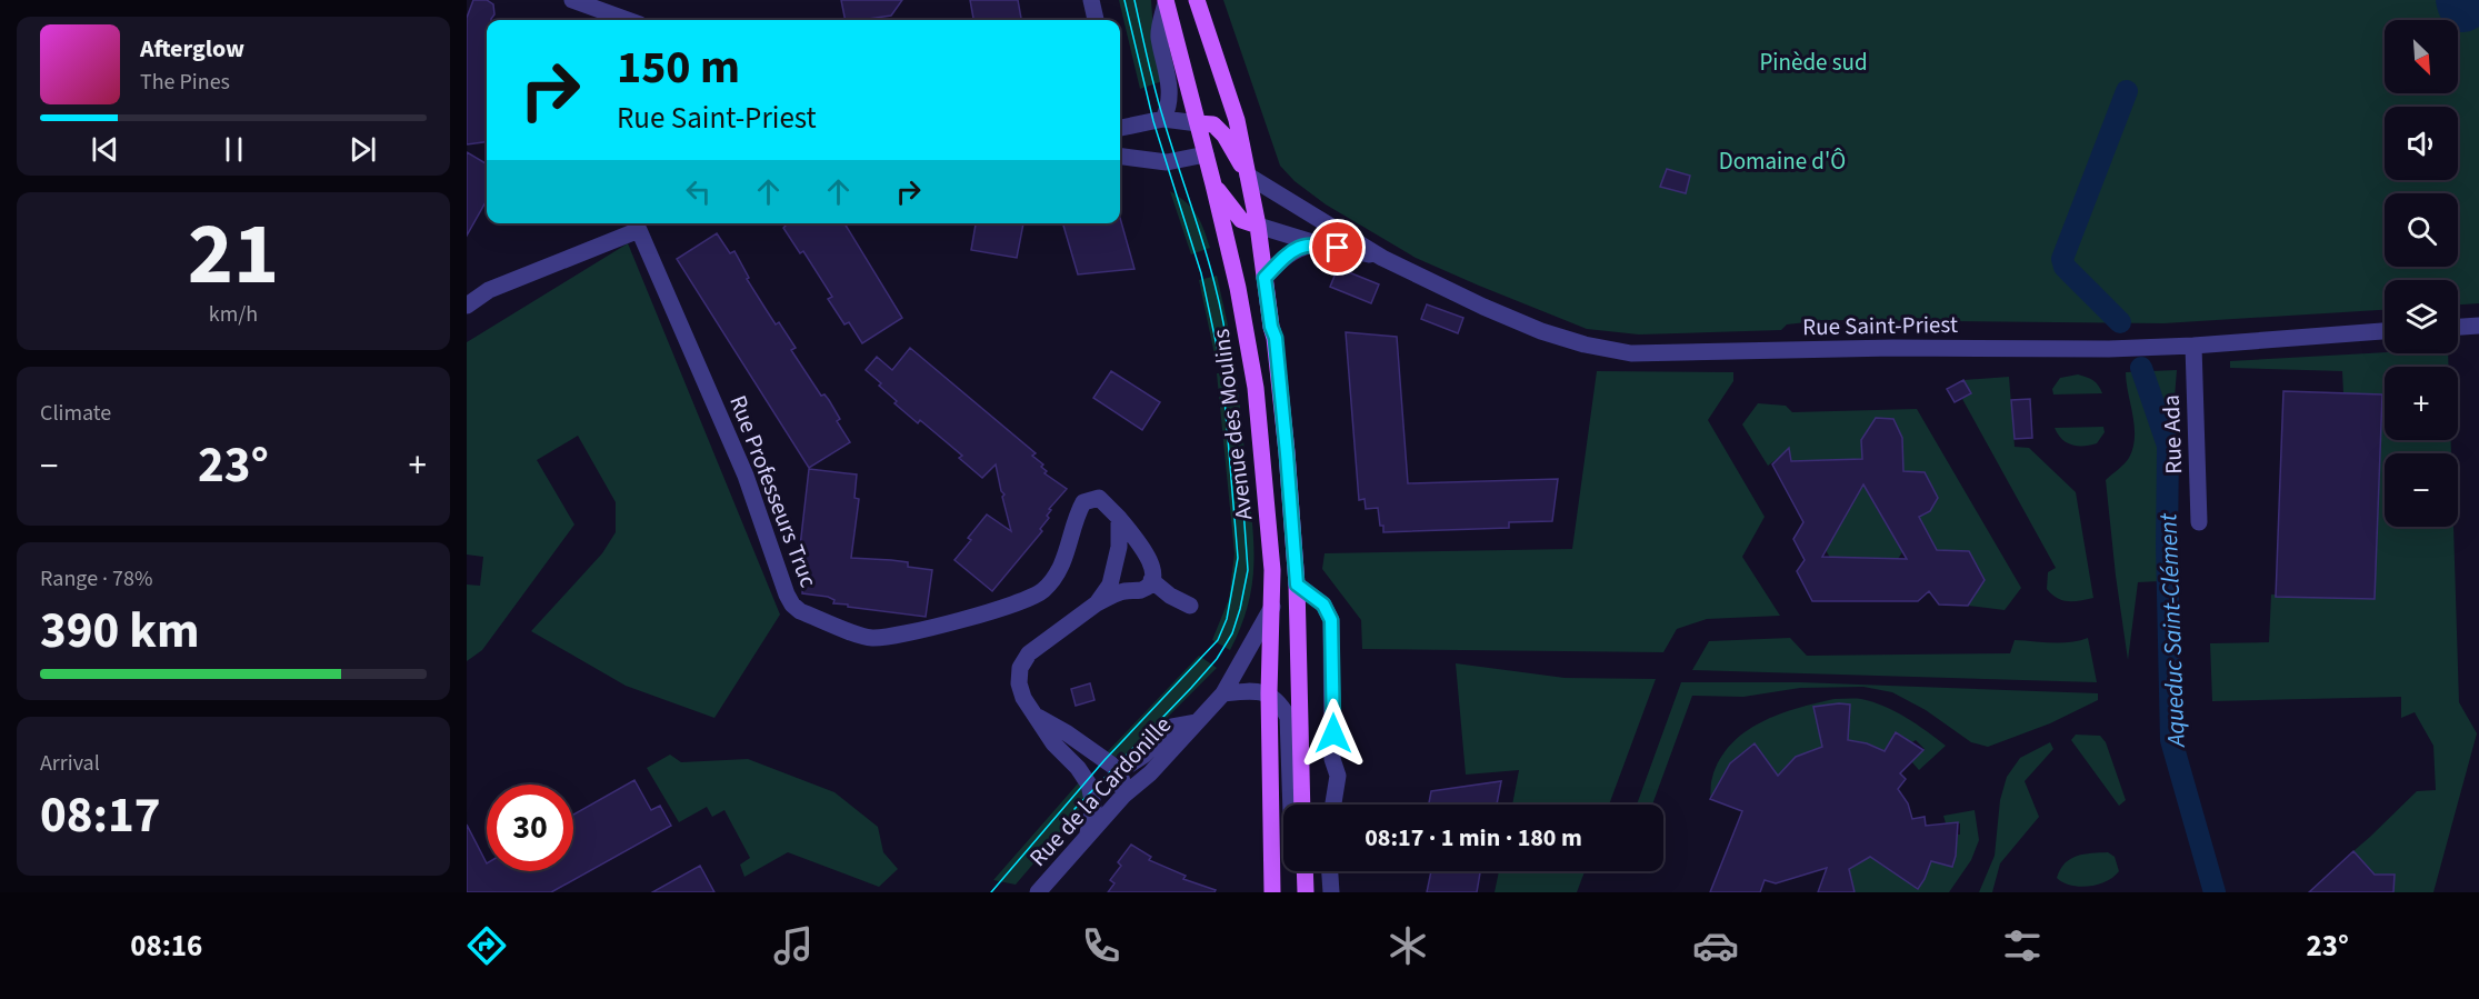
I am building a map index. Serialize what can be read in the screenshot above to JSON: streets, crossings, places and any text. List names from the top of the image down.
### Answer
{
  "streets": {
    "main road": ["Avenue des Moulins"],
    "street": [
      "Rue Saint-Priest",
      "Rue Ada",
      "Rue Professeurs Truc",
      "Rue de la Cardonille"
    ]
  },
  "crossings": [
    ["Rue Saint-Priest", "Avenue des Moulins"],
    ["Rue Saint-Priest", "Rue Ada"],
    ["Avenue des Moulins", "Rue de la Cardonille"]
  ],
  "water": ["Aqueduc Saint-Clément"],
  "parks": ["Pinède sud", "Domaine d'Ô"],
  "north": "bottom right",
  "page": {
    "map_buttons": ["+", "−"],
    "turn": ["150 m", "Rue Saint-Priest"],
    "song": ["Afterglow", "The Pines"],
    "tile": [
      ["21", "km/h"],
      "Climate",
      ["Range · 78%", "390 km"],
      ["Arrival", "08:17"]
    ],
    "heat": ["−", "23°", "+"],
    "limit": "30",
    "trip": "08:17 · 1 min · 180 m",
    "tabs": ["08:16", "23°"]
  }
}
